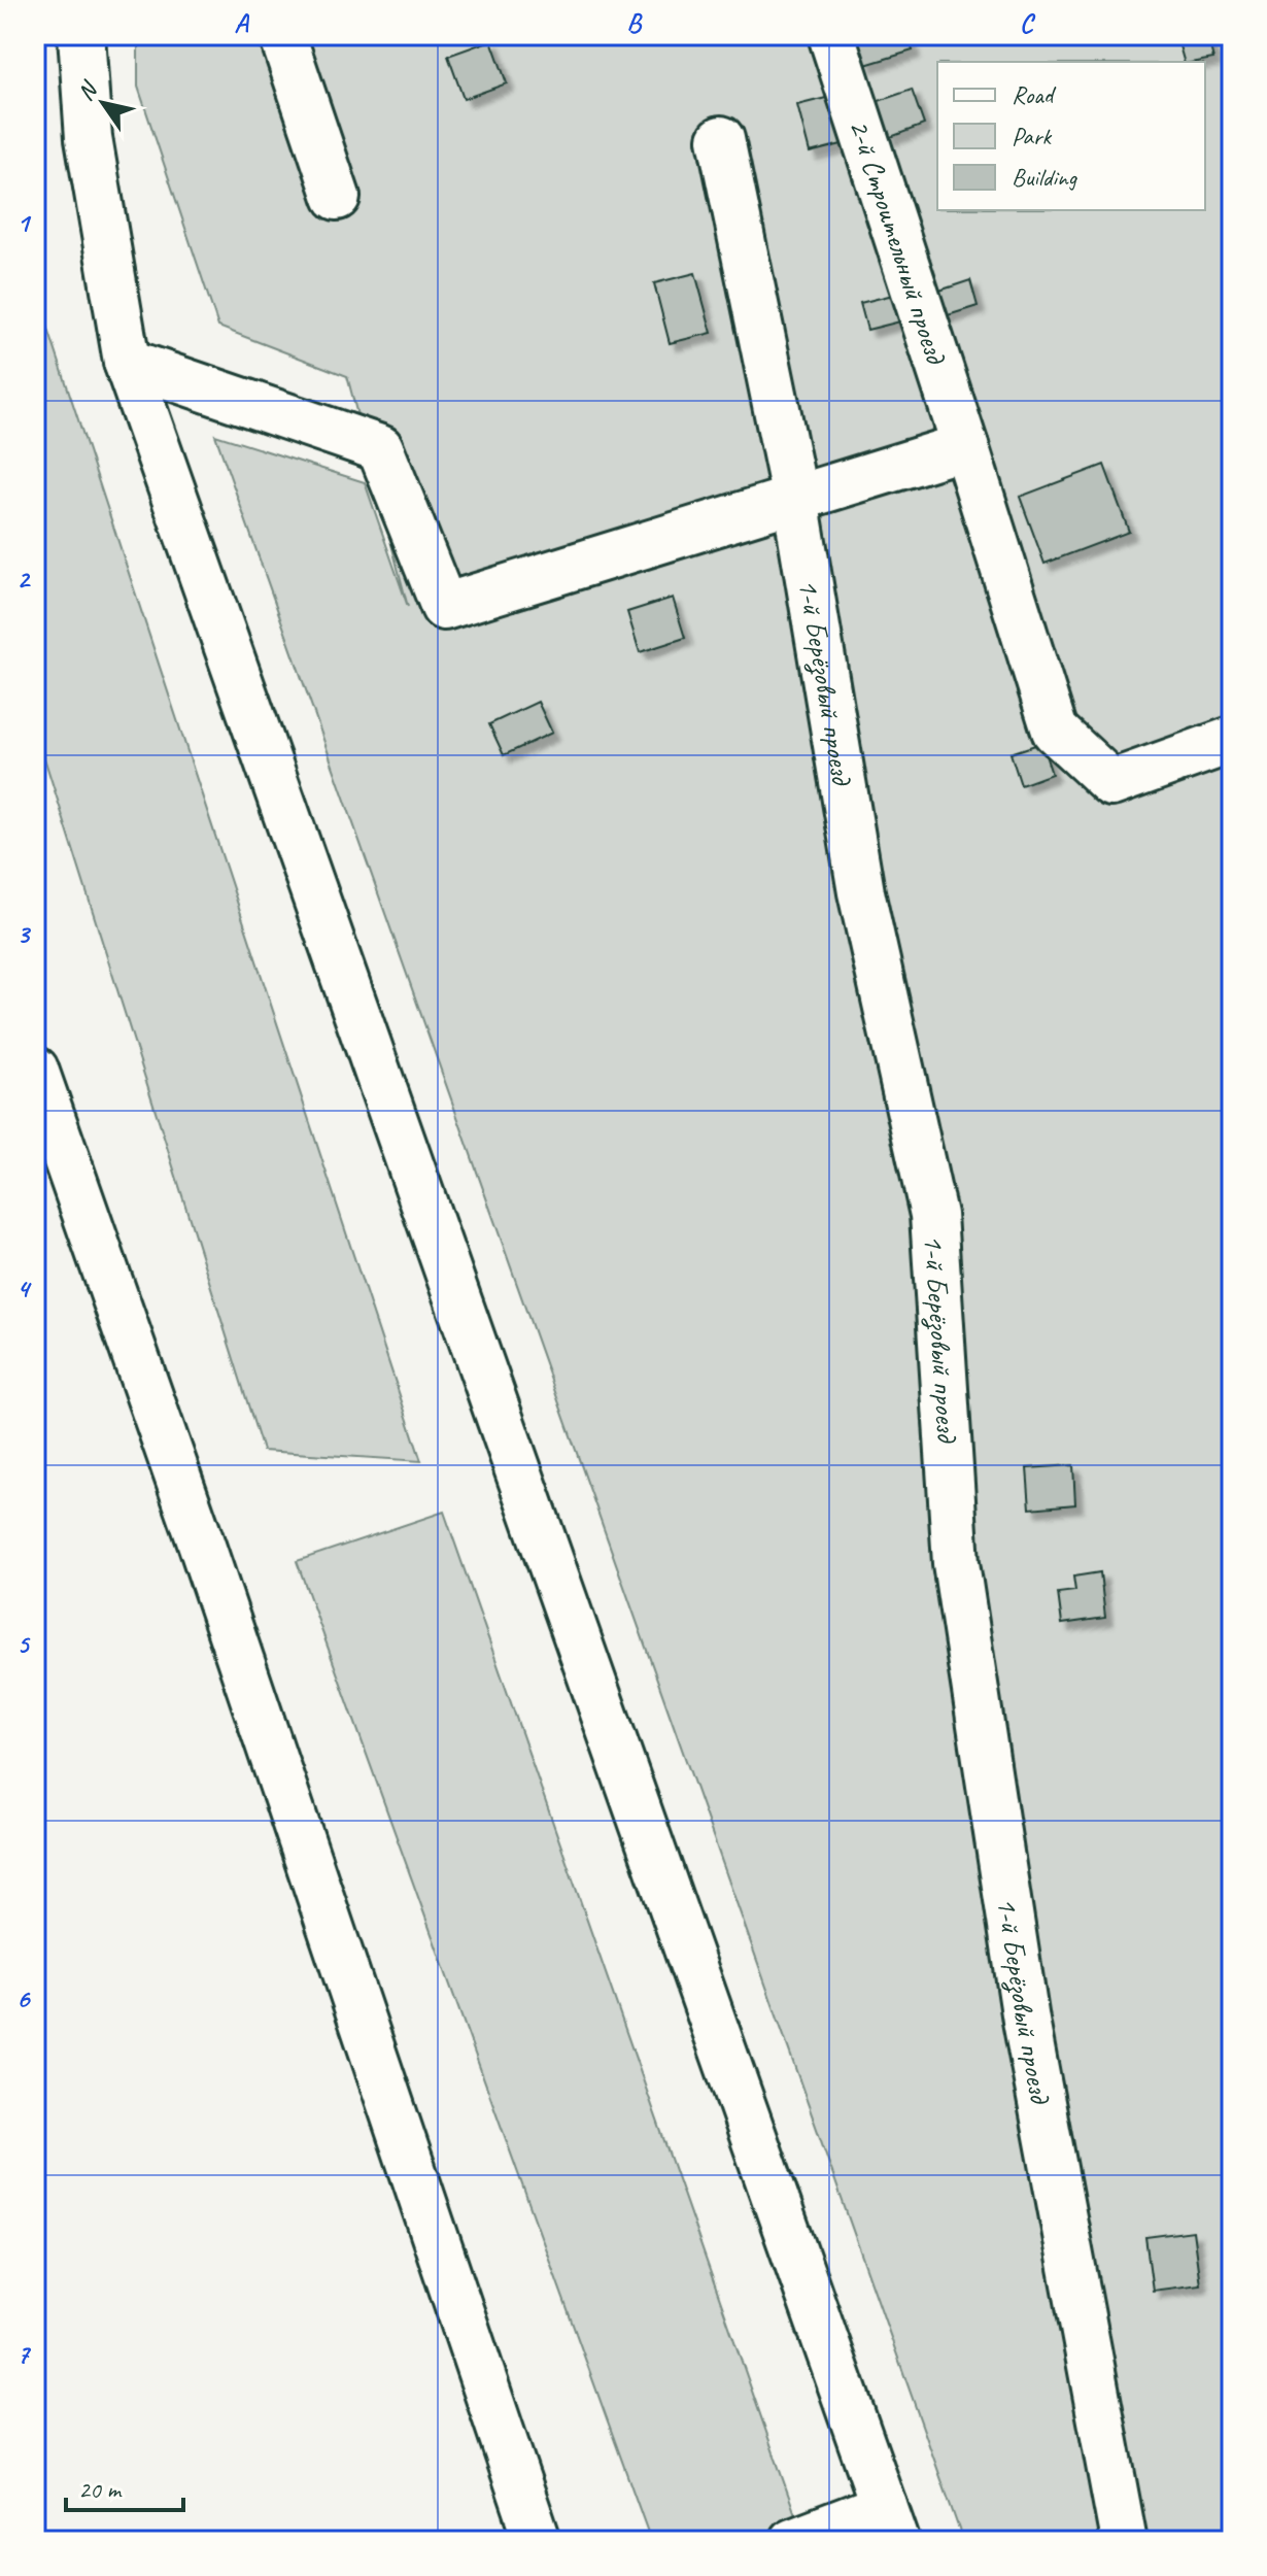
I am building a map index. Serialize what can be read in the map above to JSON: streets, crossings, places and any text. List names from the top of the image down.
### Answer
{
  "streets": {
    "street": ["2-й Строительный проезд", "1-й Берёзовый проезд"]
  },
  "legend": ["Road", "Park", "Building"],
  "scale_bar": "20 m",
  "north": "top left",
  "grid": {
    "columns": ["A", "B", "C"],
    "rows": [
      "1",
      "2",
      "3",
      "4",
      "5",
      "6",
      "7"
    ]
  }
}
